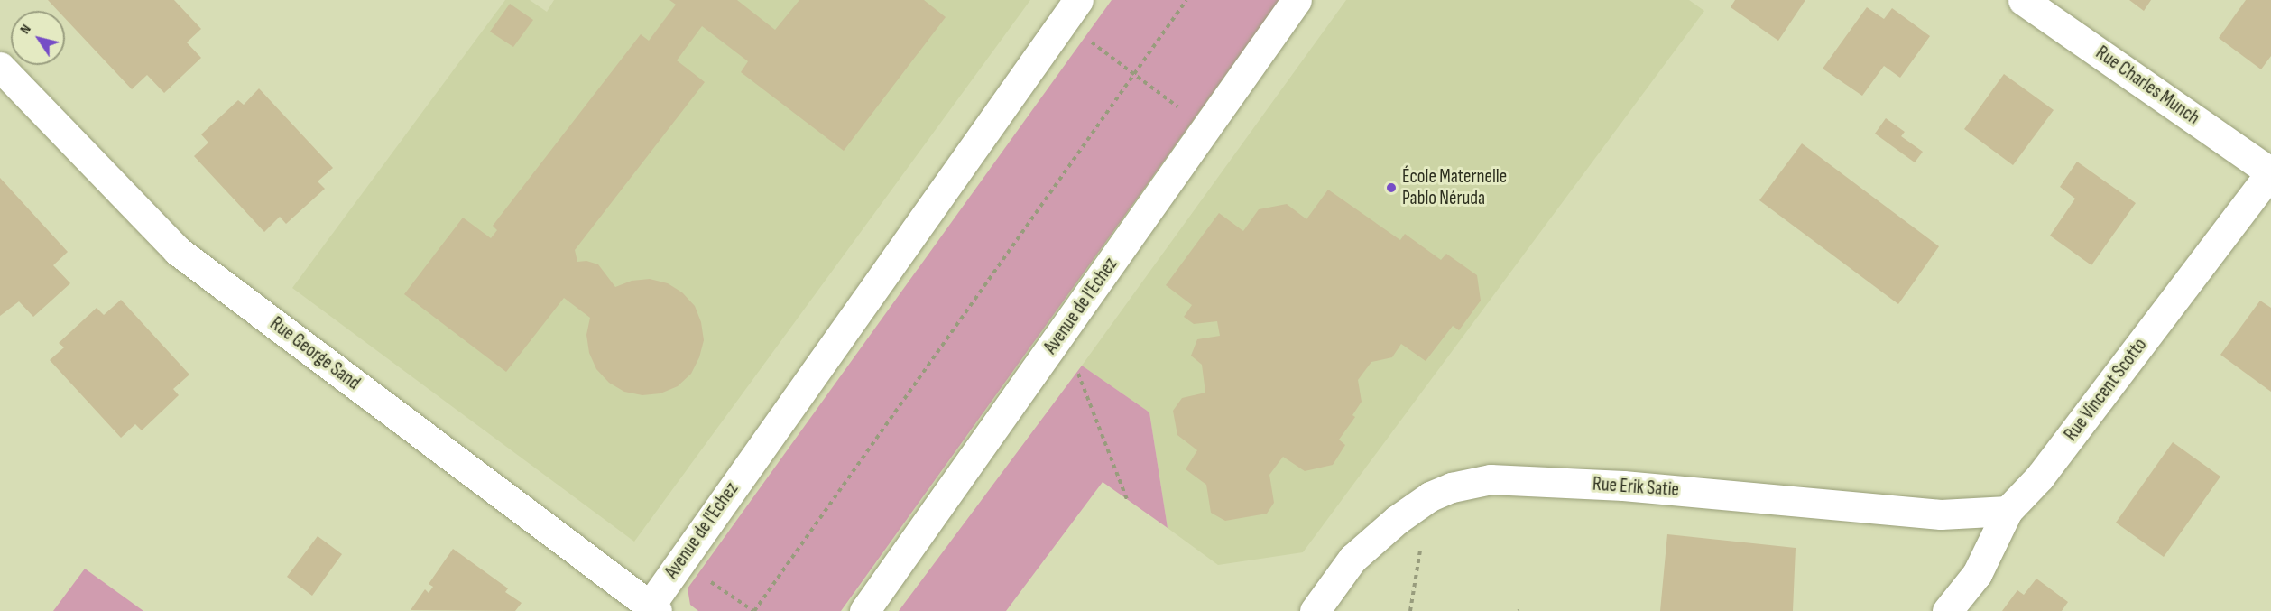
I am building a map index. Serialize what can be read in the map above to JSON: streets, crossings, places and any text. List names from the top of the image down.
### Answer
{
  "streets": {
    "street": [
      "Rue Charles Munch",
      "Avenue de l'Echez",
      "Rue George Sand",
      "Rue Vincent Scotto",
      "Rue Erik Satie"
    ]
  },
  "crossings": [
    ["Rue Charles Munch", "Rue Vincent Scotto"],
    ["Avenue de l'Echez", "Rue George Sand"],
    ["Rue Vincent Scotto", "Rue Erik Satie"]
  ],
  "places": ["École Maternelle Pablo Néruda"],
  "north": "top left"
}
